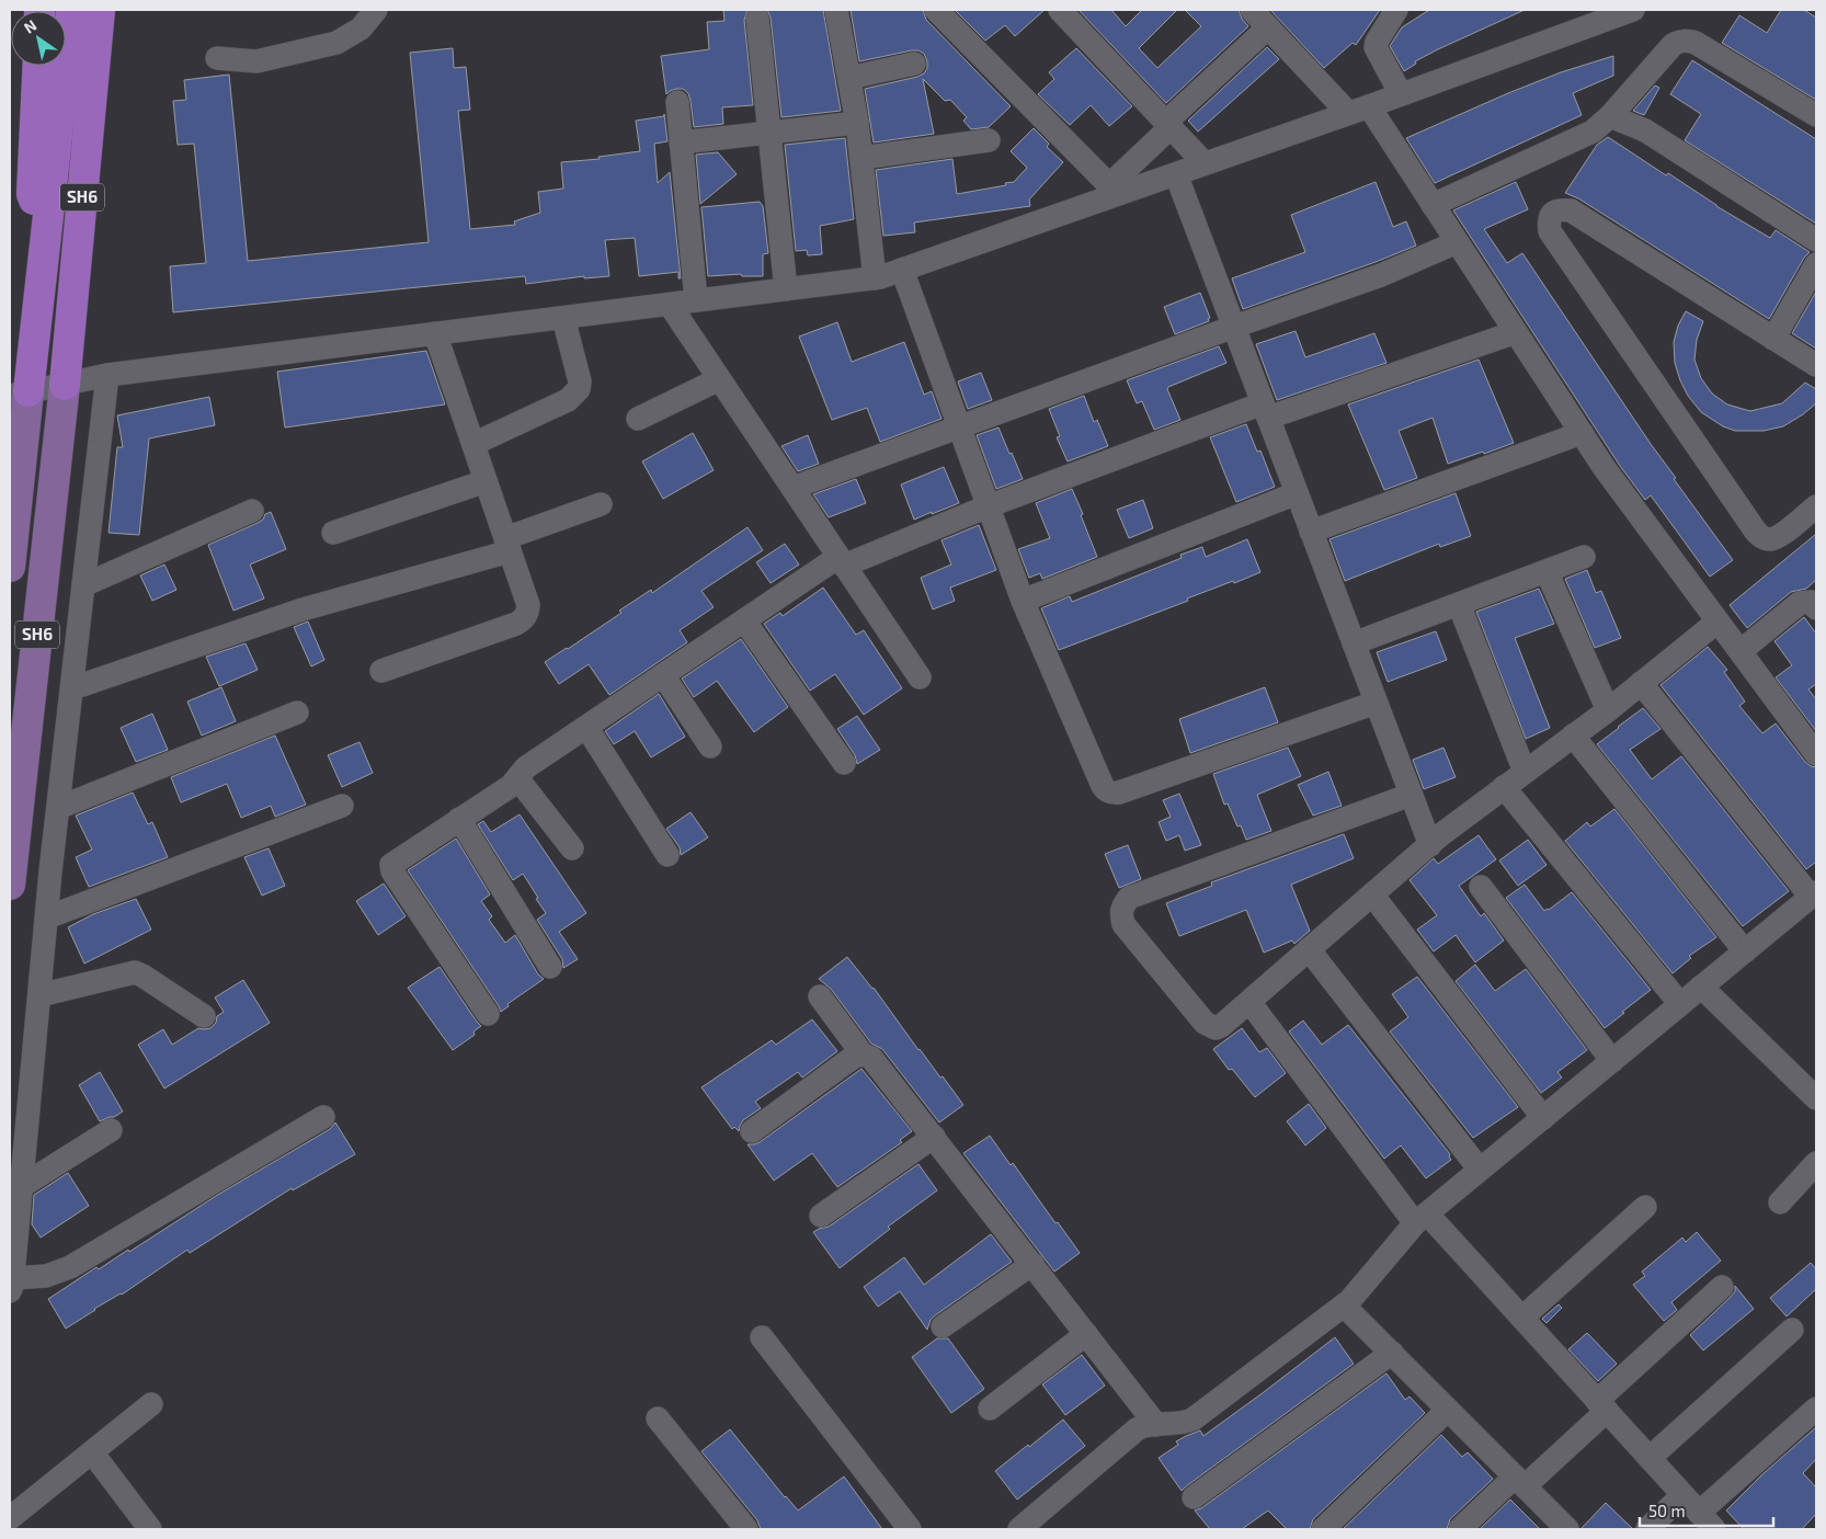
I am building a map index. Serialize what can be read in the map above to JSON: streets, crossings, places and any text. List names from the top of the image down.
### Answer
{
  "streets": {
    "highway": ["SH6"]
  },
  "scale_bar": "50 m",
  "north": "top left"
}
